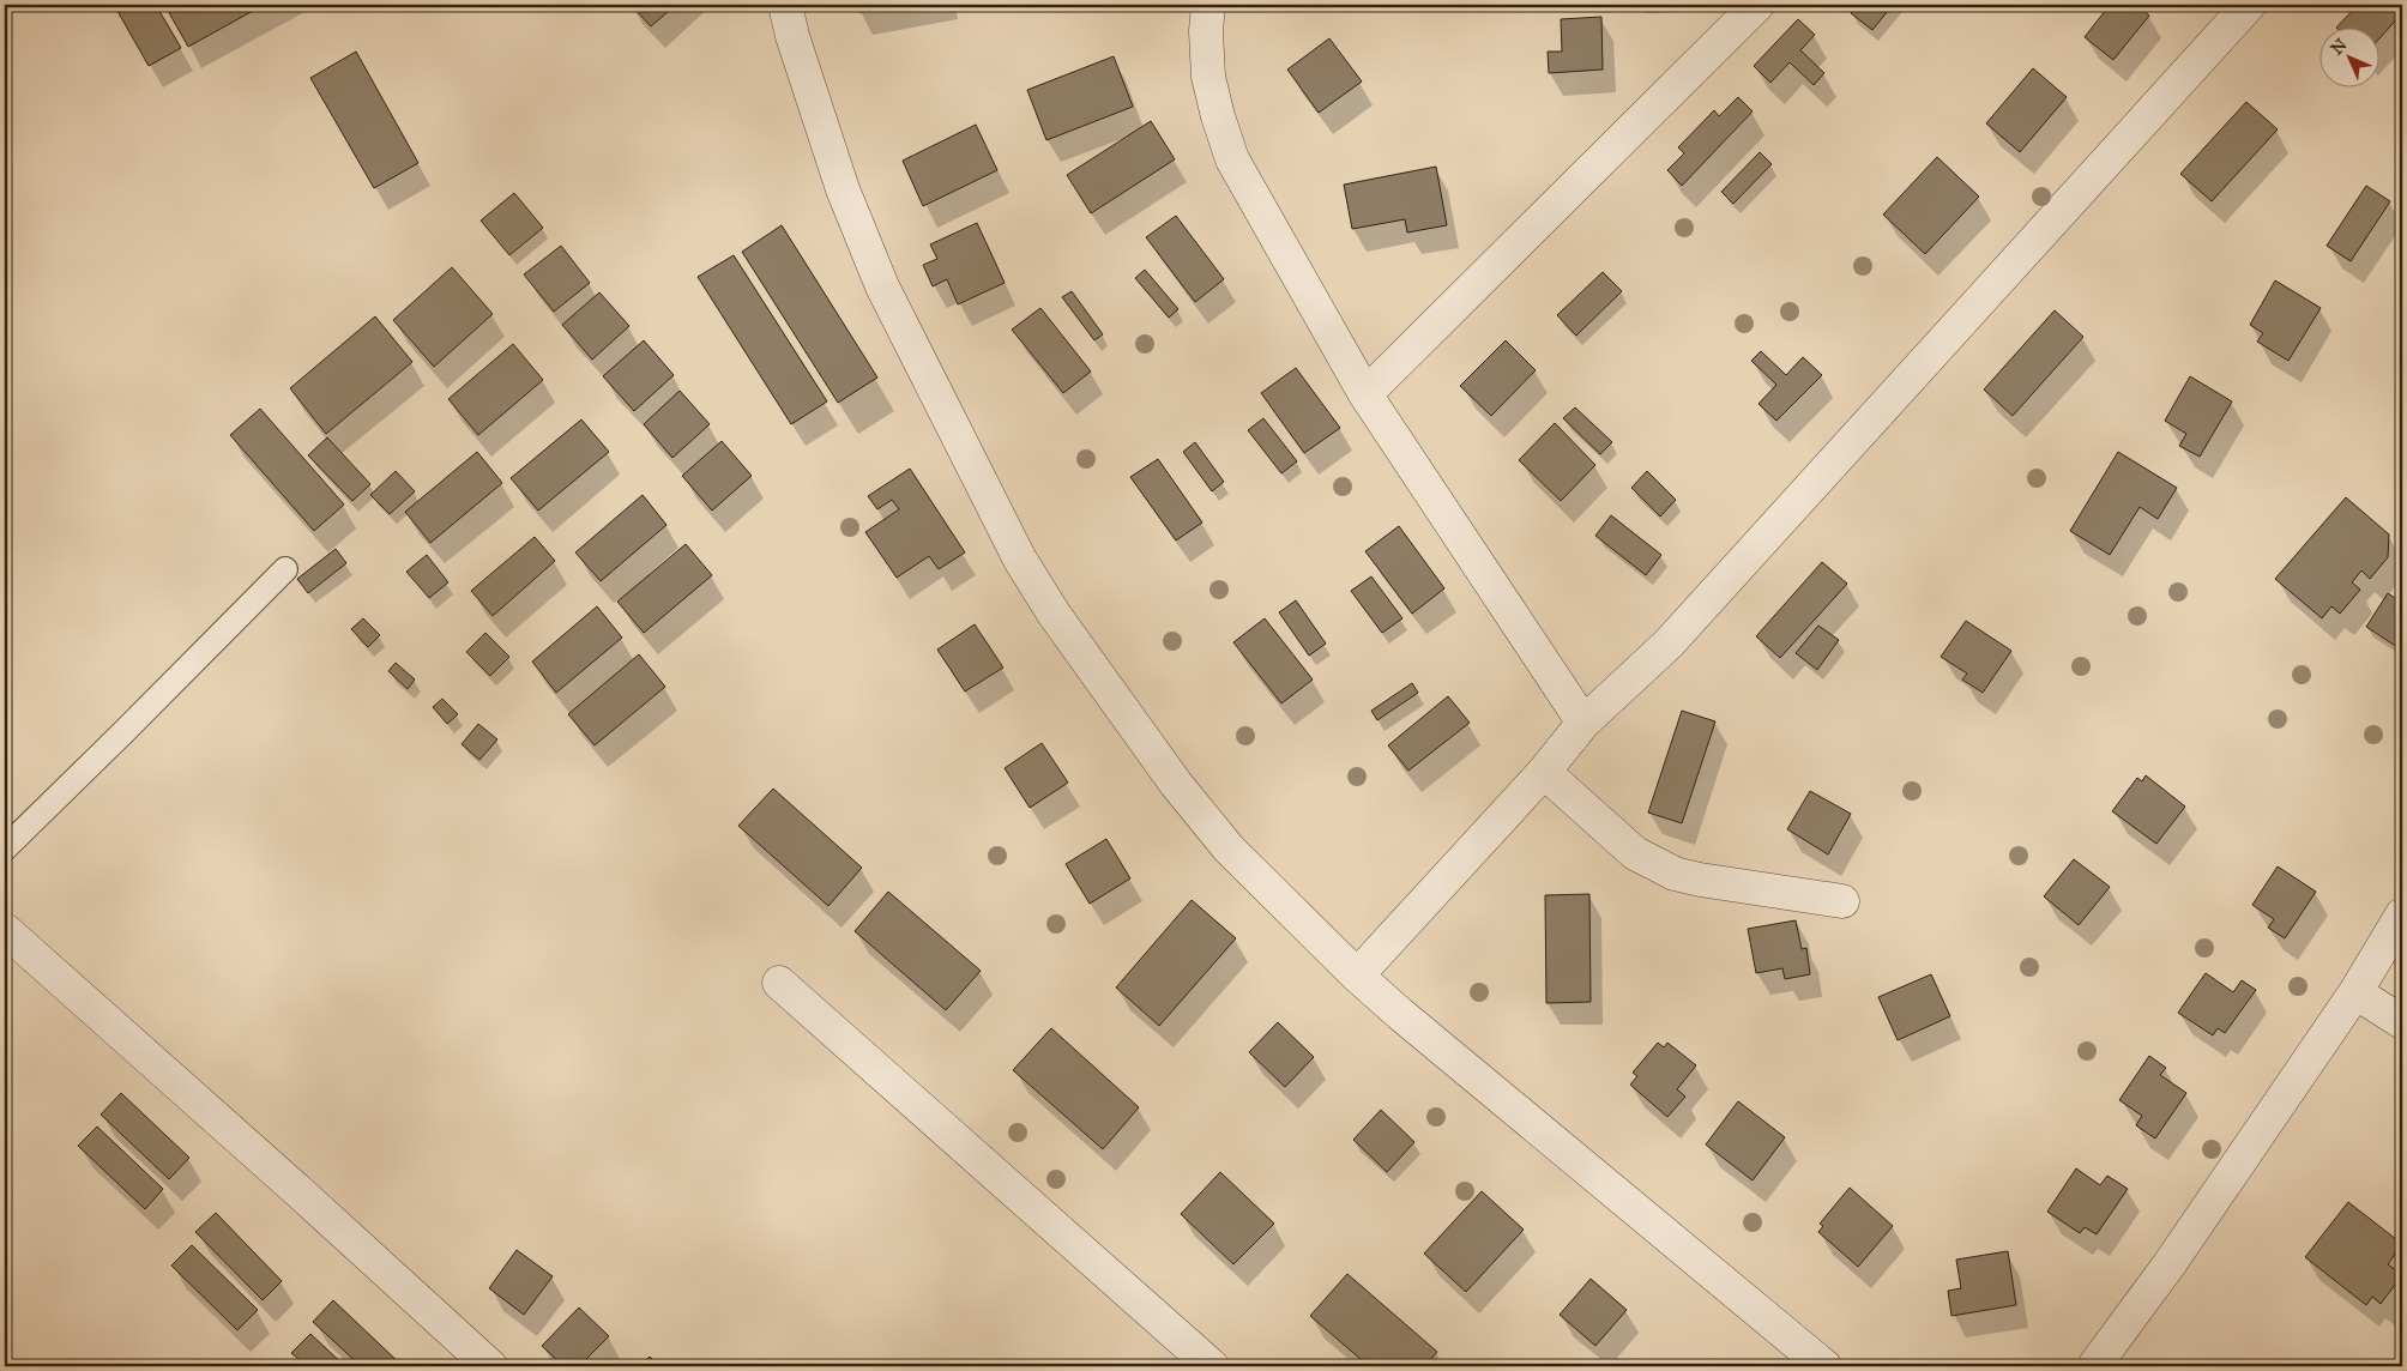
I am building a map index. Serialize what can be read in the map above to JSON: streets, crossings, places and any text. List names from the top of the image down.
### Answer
{
  "north": "top left"
}
